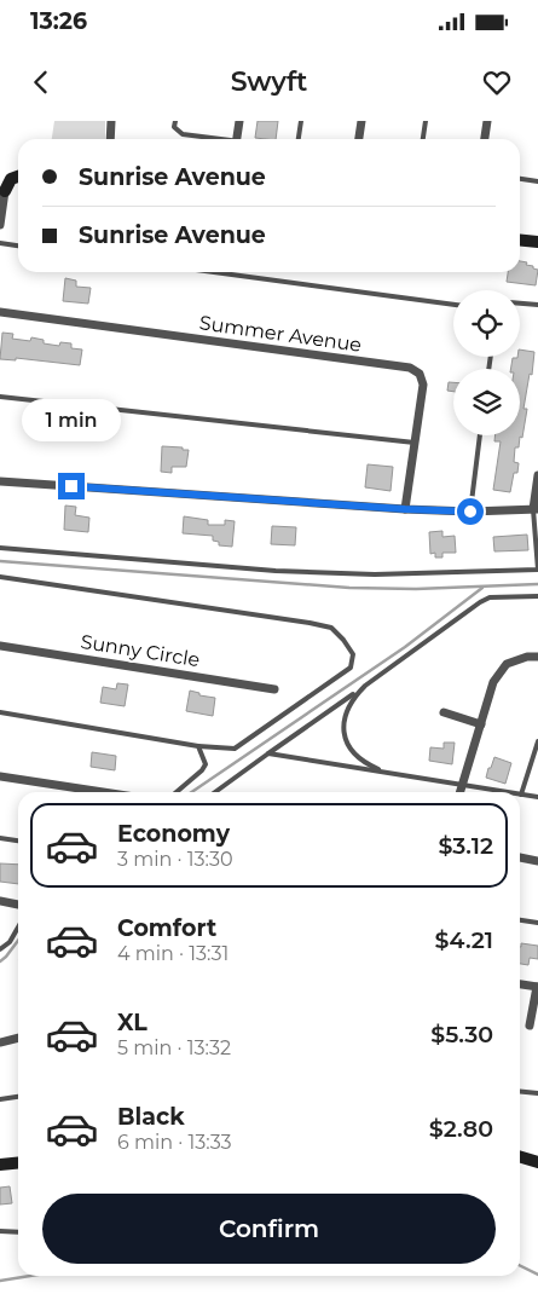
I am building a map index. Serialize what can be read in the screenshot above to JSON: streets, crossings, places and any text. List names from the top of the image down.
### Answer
{
  "streets": {
    "street": ["Summer Avenue", "Sunny Circle"]
  },
  "page": {
    "status": "13:26",
    "header": "Swyft",
    "banner": ["Sunrise Avenue", "Sunrise Avenue"],
    "bubble": "1 min",
    "list": [
      {
        "name": "Economy",
        "note": "3 min · 13:30",
        "value": "$3.12"
      },
      {
        "name": "Comfort",
        "note": "4 min · 13:31",
        "value": "$4.21"
      },
      {
        "name": "XL",
        "note": "5 min · 13:32",
        "value": "$5.30"
      },
      {
        "name": "Black",
        "note": "6 min · 13:33",
        "value": "$2.80"
      }
    ],
    "buttons": "Confirm"
  }
}
